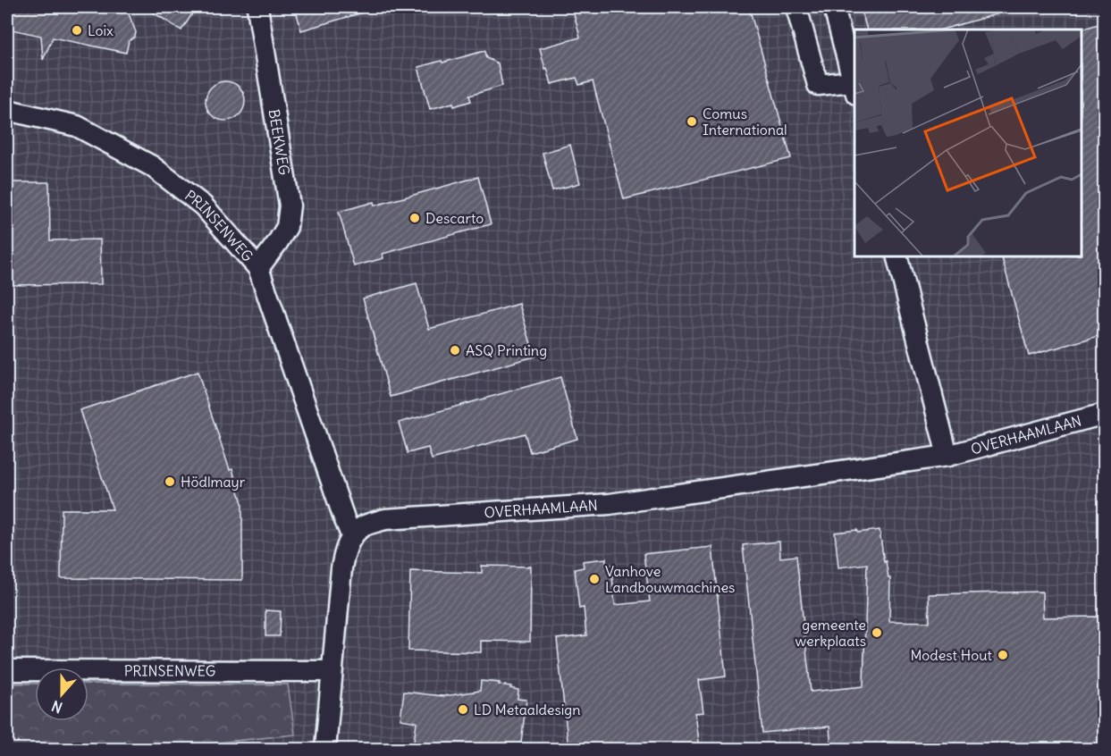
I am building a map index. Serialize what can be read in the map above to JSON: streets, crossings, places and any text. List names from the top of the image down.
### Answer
{
  "streets": {
    "street": ["BEEKWEG", "PRINSENWEG", "OVERHAAMLAAN"]
  },
  "crossings": [
    ["BEEKWEG", "PRINSENWEG"],
    ["PRINSENWEG", "OVERHAAMLAAN"]
  ],
  "places": [
    "Loix",
    "Comus International",
    "Descarto",
    "ASQ Printing",
    "Hödlmayr",
    "Vanhove Landbouwmachines",
    "gemeente werkplaats",
    "Modest Hout",
    "LD Metaaldesign"
  ],
  "north": "bottom"
}
